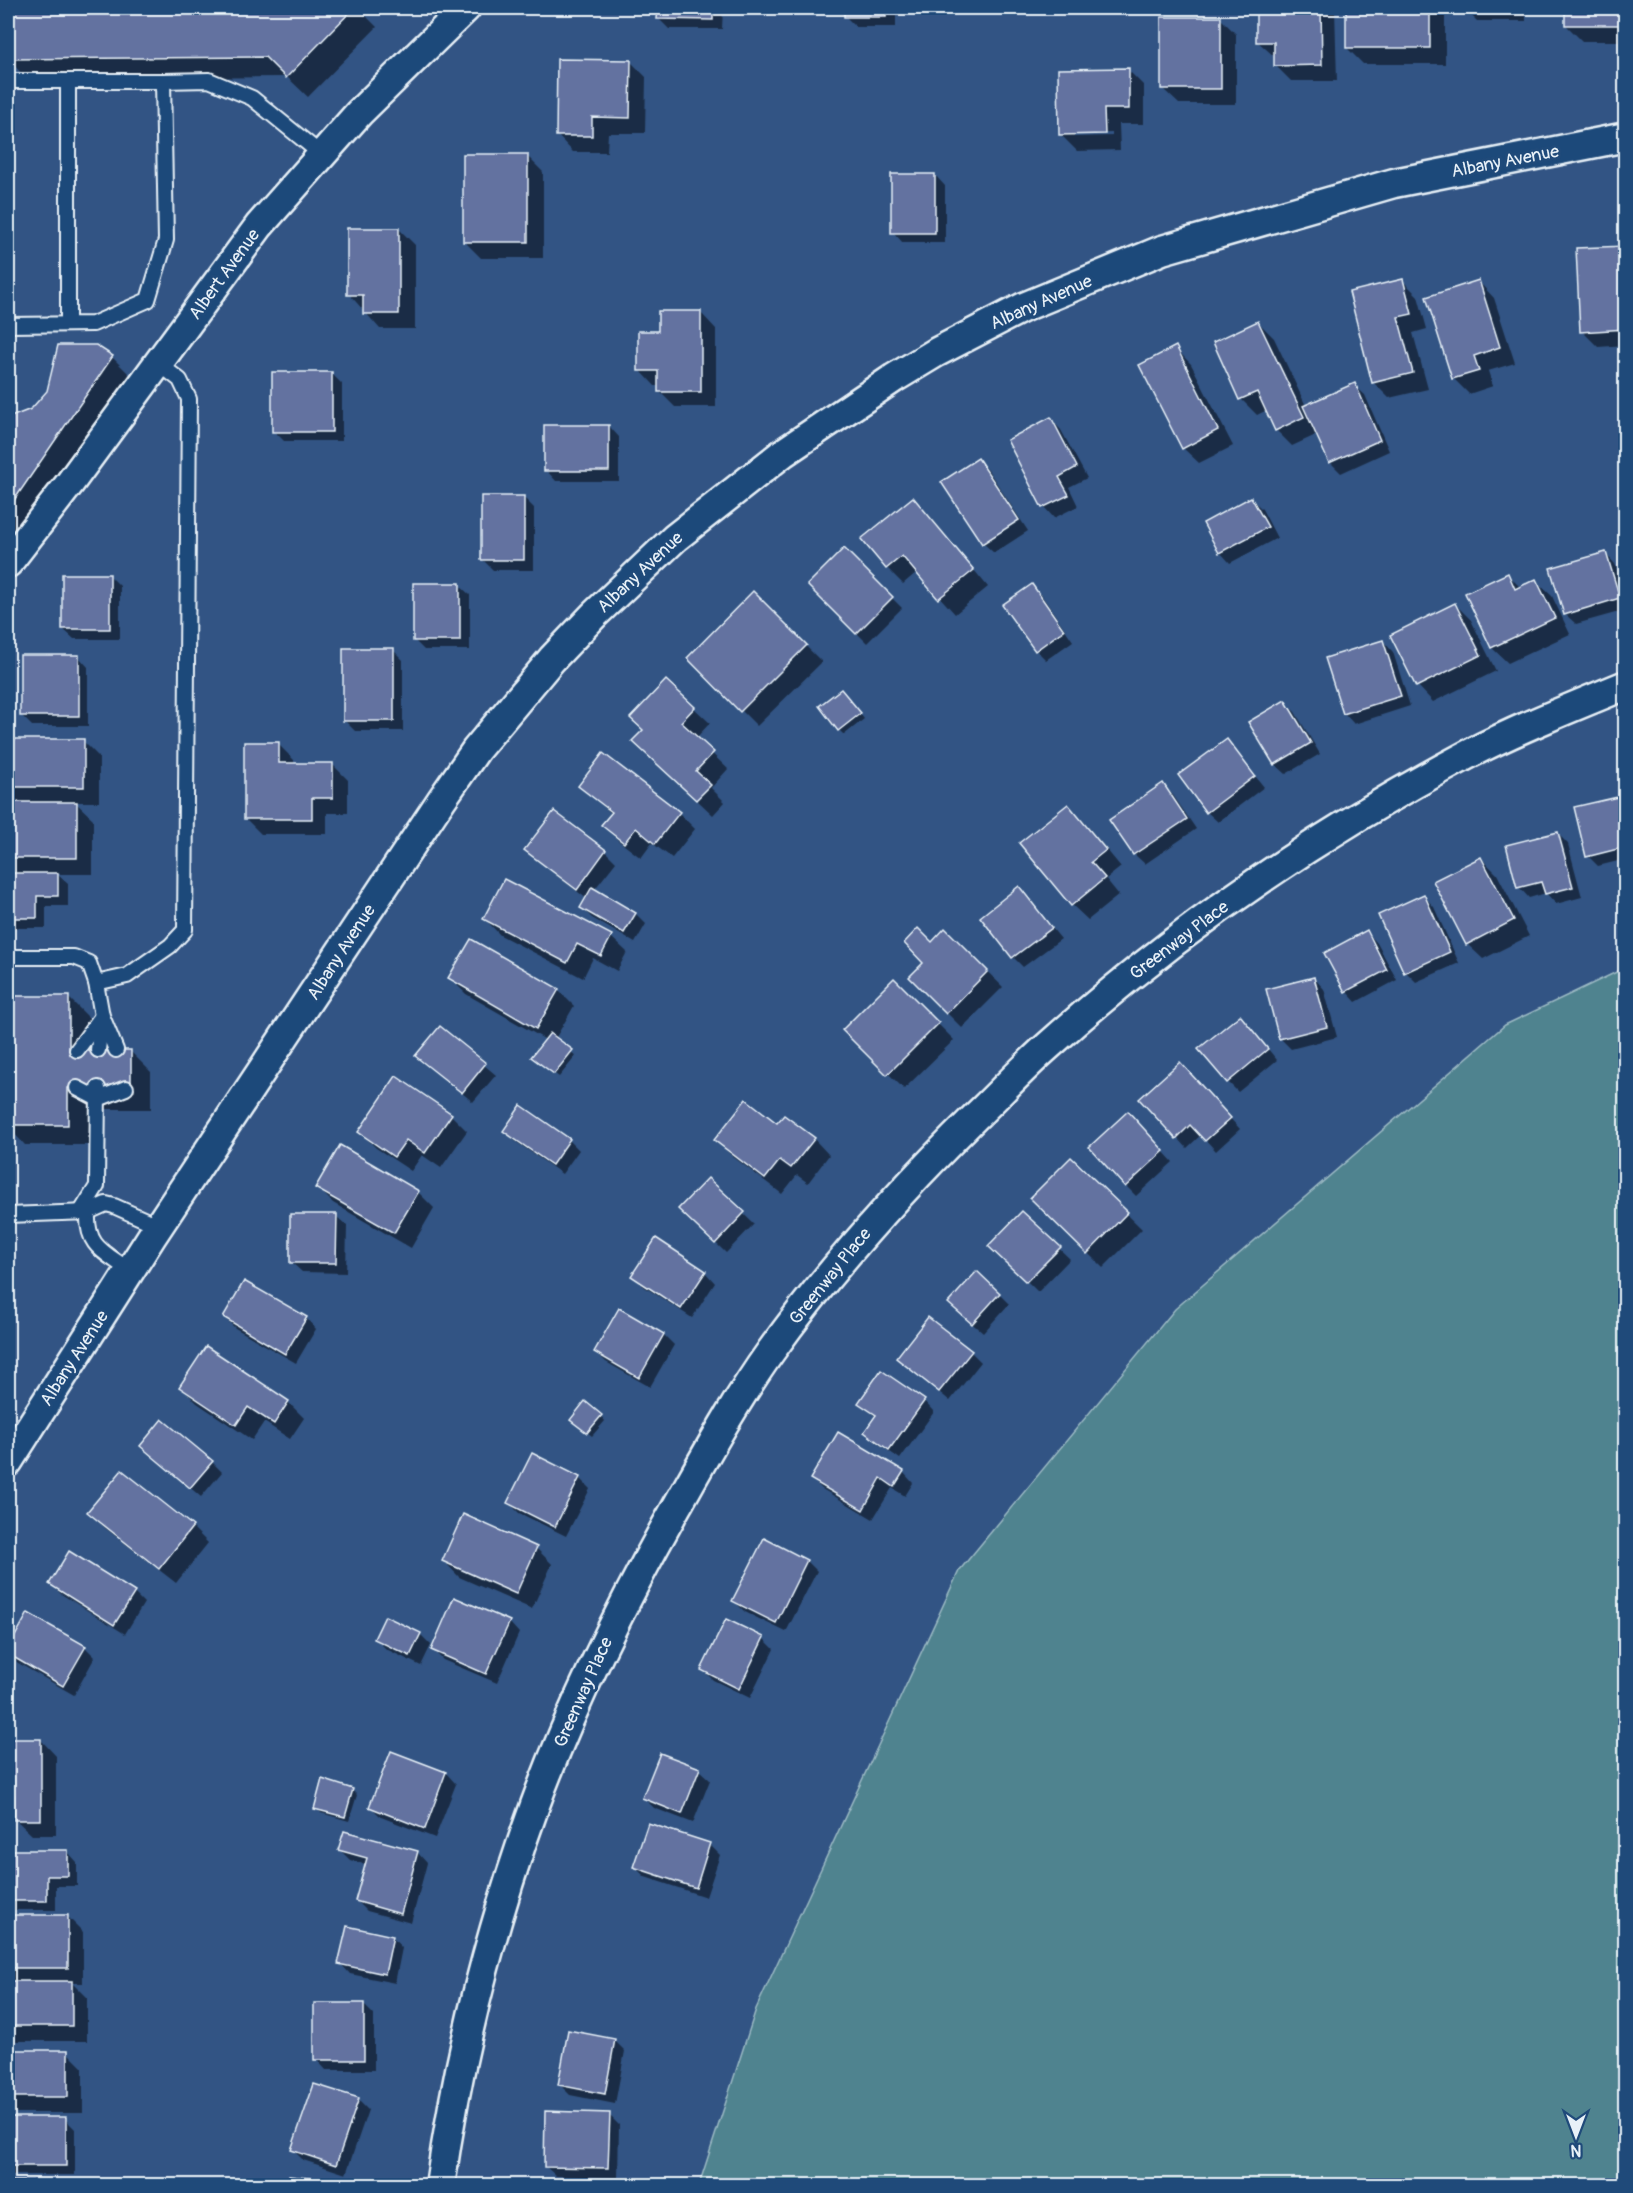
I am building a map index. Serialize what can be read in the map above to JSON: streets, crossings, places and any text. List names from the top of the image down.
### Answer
{
  "streets": {
    "street": ["Albany Avenue", "Albert Avenue", "Greenway Place"]
  },
  "north": "bottom"
}
